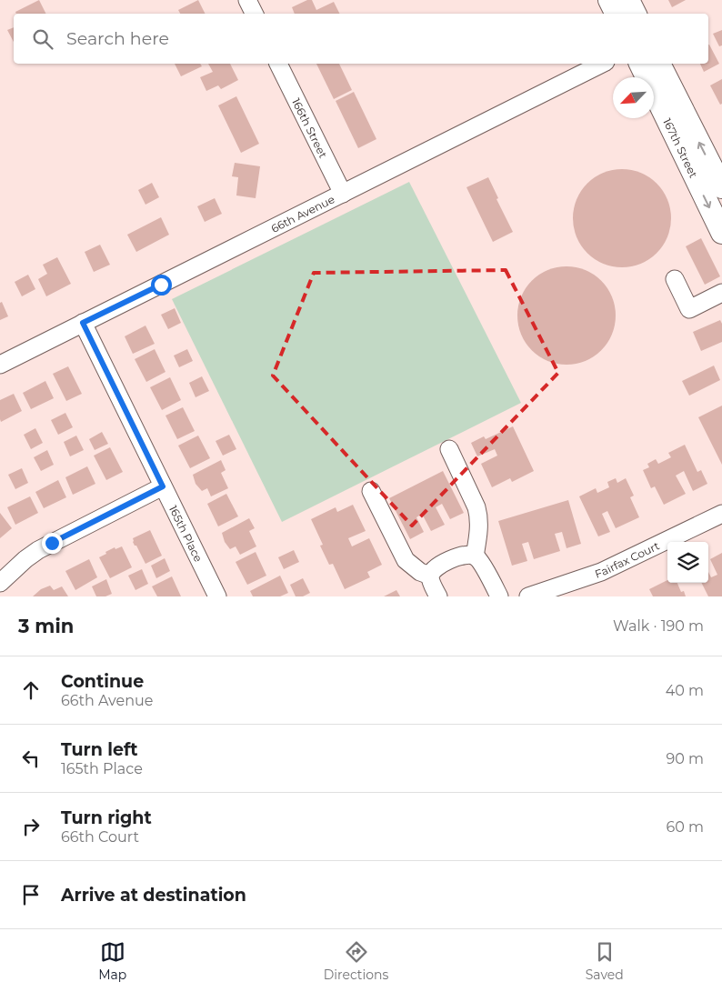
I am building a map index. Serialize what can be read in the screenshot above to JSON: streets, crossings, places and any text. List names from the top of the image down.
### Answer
{
  "streets": {
    "main road": ["167th Street"],
    "street": [
      "166th Street",
      "66th Avenue",
      "165th Place",
      "Fairfax Court"
    ]
  },
  "crossings": [
    ["166th Street", "66th Avenue"],
    ["66th Avenue", "165th Place"]
  ],
  "north": "bottom left",
  "page": {
    "search": "Search here",
    "heading": ["3 min", "Walk · 190 m"],
    "list": [
      ["Continue", "66th Avenue", "40 m"],
      ["Turn left", "165th Place", "90 m"],
      ["Turn right", "66th Court", "60 m"],
      "Arrive at destination"
    ],
    "nav": ["Map", "Directions", "Saved"]
  }
}
